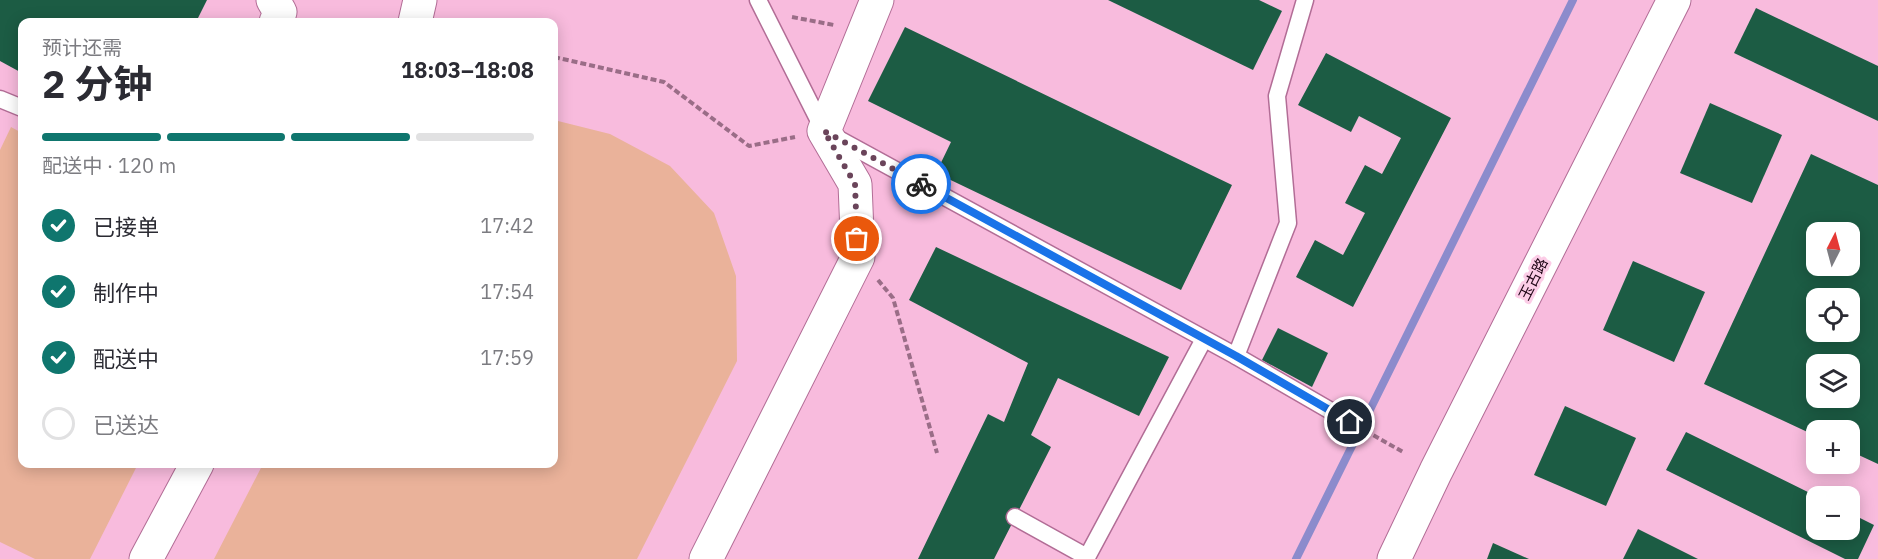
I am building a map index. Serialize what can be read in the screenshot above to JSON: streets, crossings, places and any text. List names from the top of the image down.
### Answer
{
  "streets": {
    "street": ["玉古路"]
  },
  "north": "top",
  "page": {
    "heading": ["2 分钟", "预计还需", "18:03–18:08"],
    "bar": "配送中 · 120 m",
    "list": [
      ["已接单", "17:42"],
      ["制作中", "17:54"],
      ["配送中", "17:59"],
      "已送达"
    ],
    "map_buttons": ["+", "−"]
  }
}
